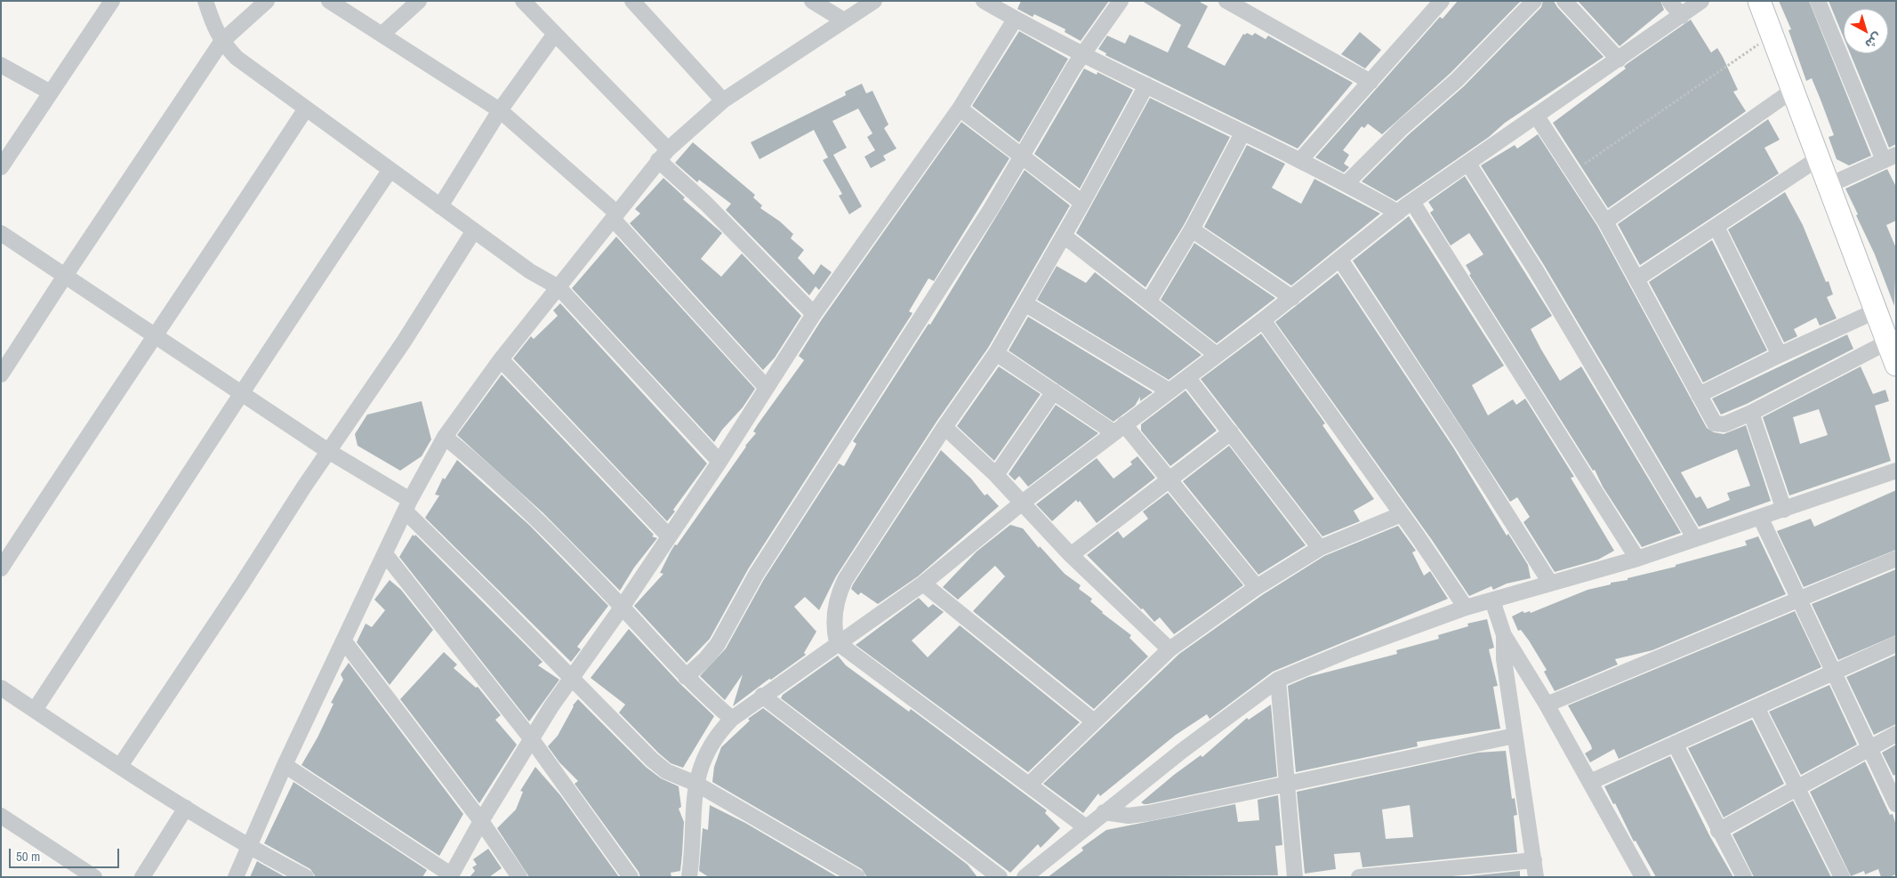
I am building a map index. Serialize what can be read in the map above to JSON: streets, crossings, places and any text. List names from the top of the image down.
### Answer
{
  "scale_bar": "50 m",
  "north": "bottom right"
}
